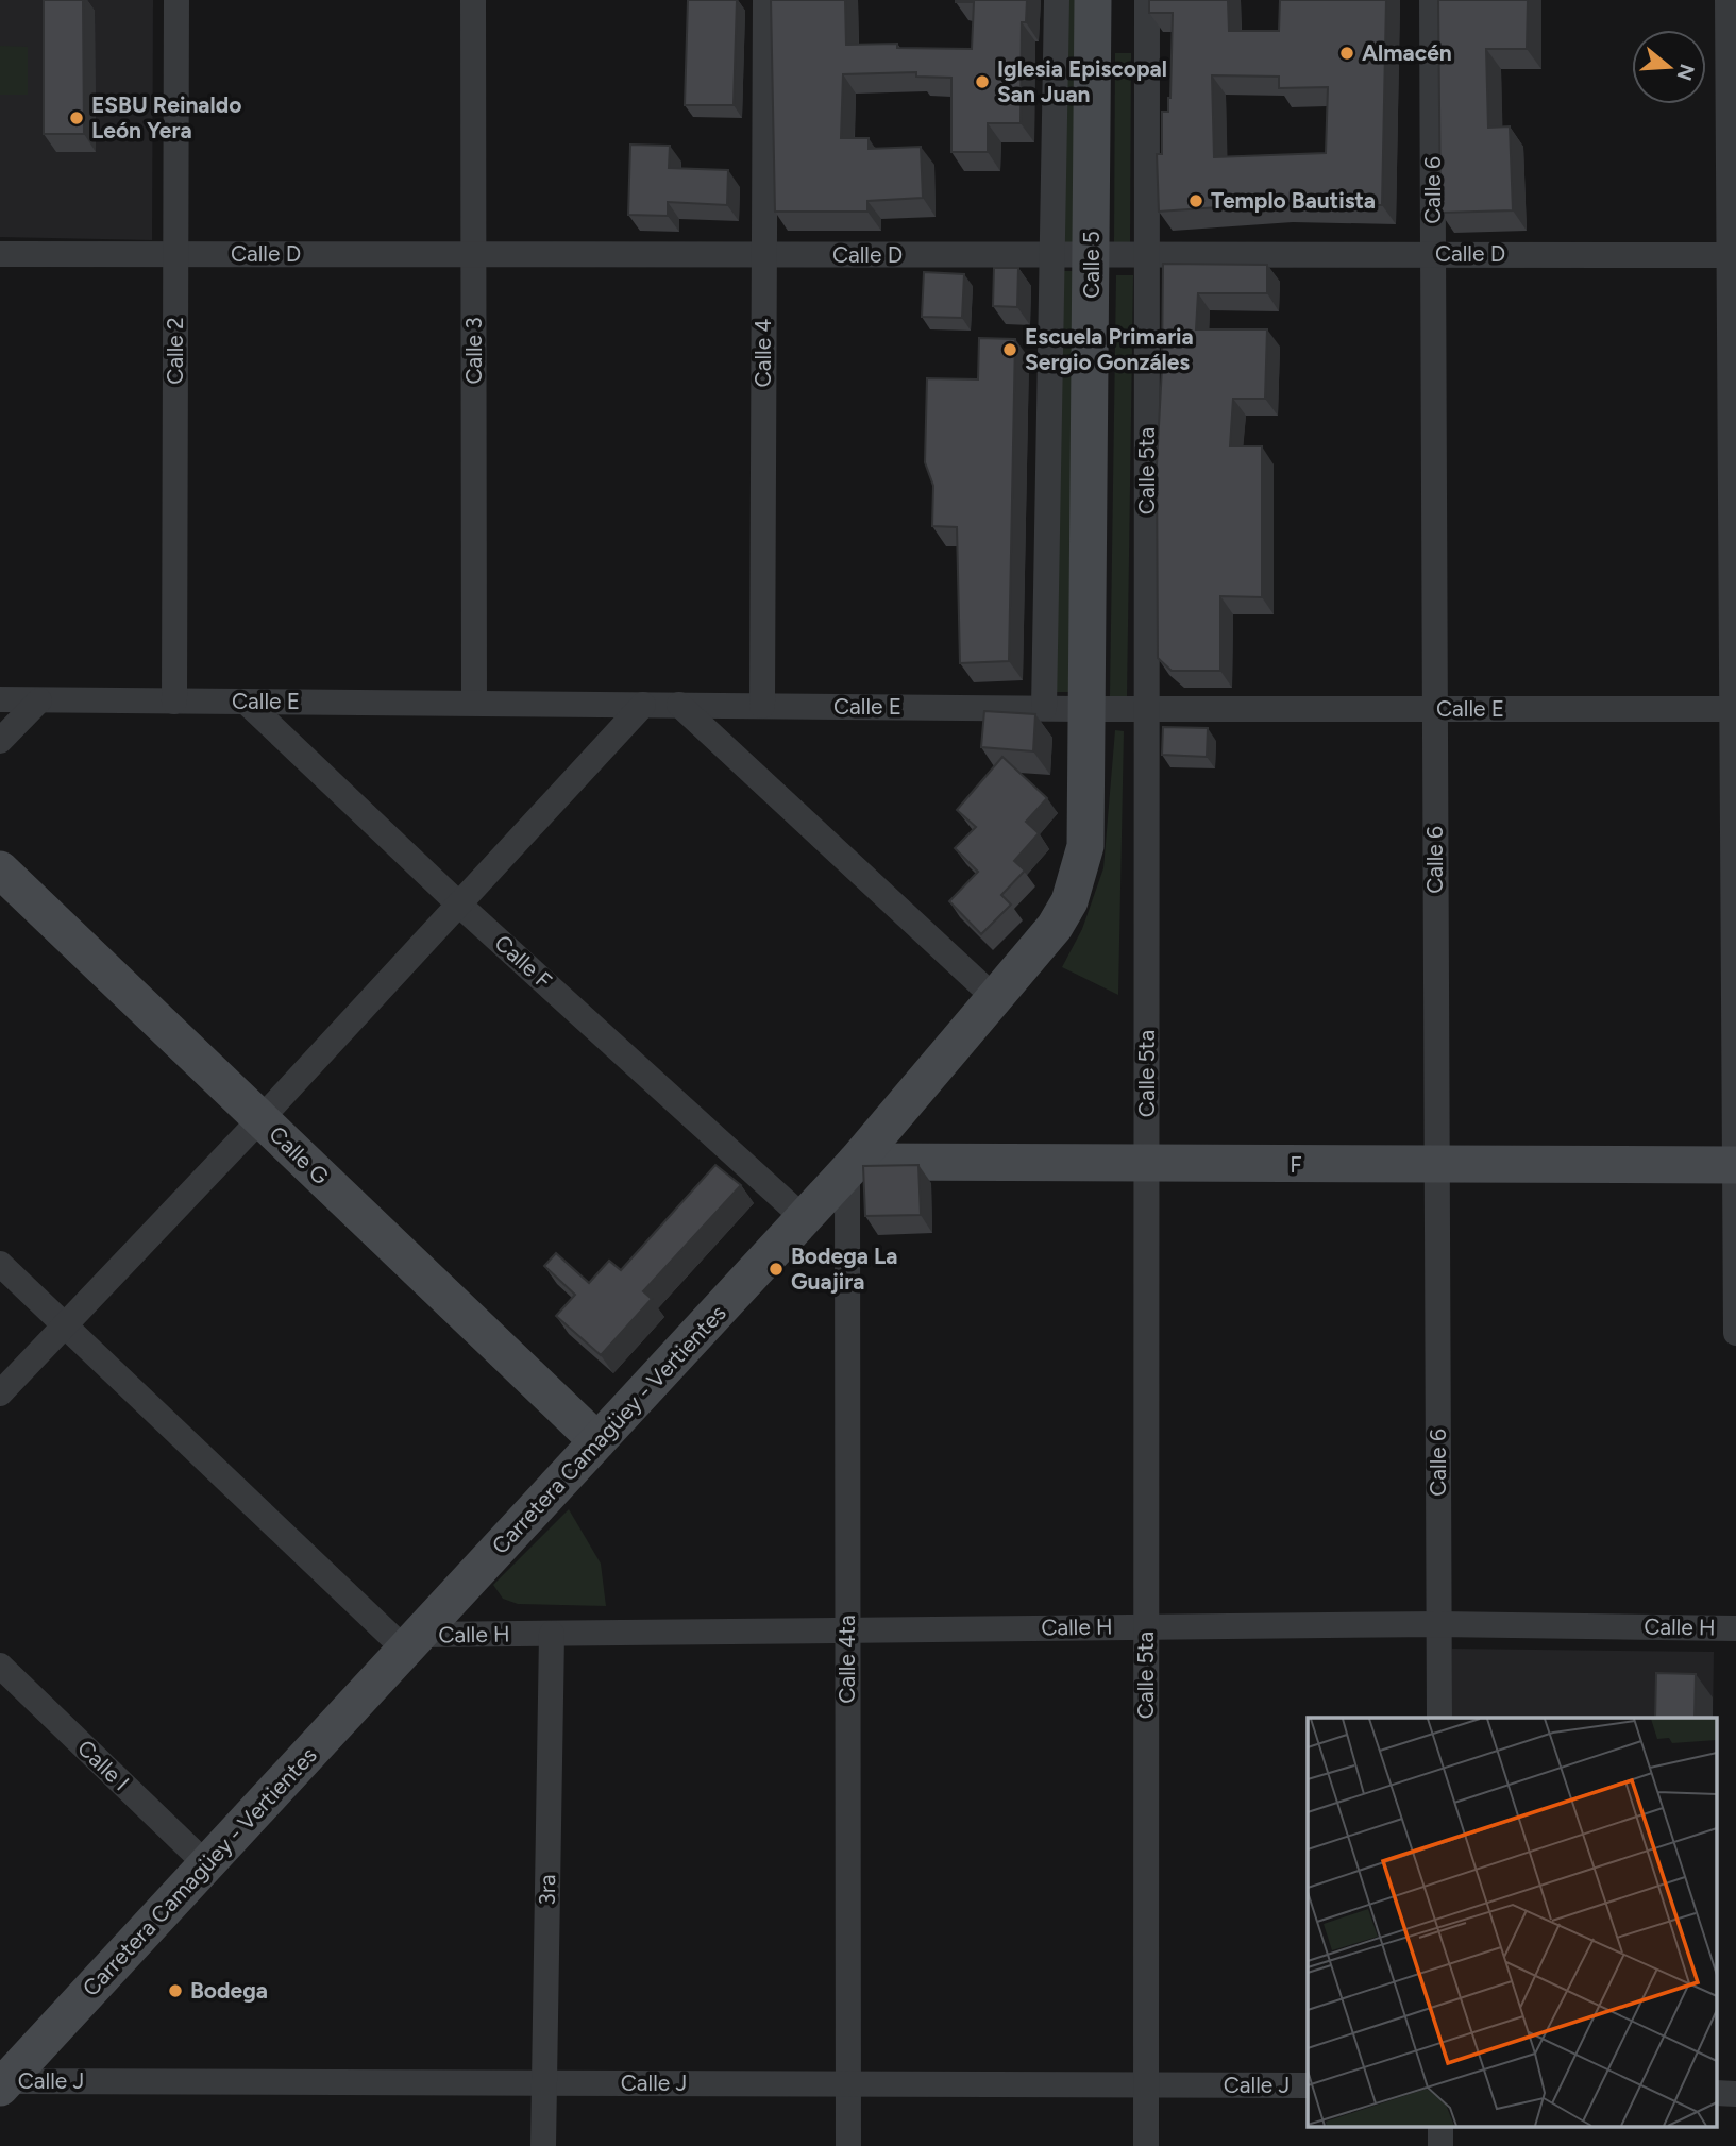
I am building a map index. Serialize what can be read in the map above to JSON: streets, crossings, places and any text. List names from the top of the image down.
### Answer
{
  "streets": {
    "main road": [
      "Calle 5",
      "Calle G",
      "F",
      "Carretera Camagüey - Vertientes"
    ],
    "street": [
      "Calle 6",
      "Calle D",
      "Calle 2",
      "Calle 3",
      "Calle 4",
      "Calle 5ta",
      "Calle E",
      "Calle F",
      "Calle H",
      "Calle 4ta",
      "Calle I",
      "3ra",
      "Calle J"
    ]
  },
  "crossings": [
    ["Calle 6", "Calle D"],
    ["Calle 6", "Calle E"],
    ["Calle 6", "F"],
    ["Calle 6", "Calle H"],
    ["Calle D", "Calle 5"],
    ["Calle D", "Calle 2"],
    ["Calle D", "Calle 3"],
    ["Calle D", "Calle 4"],
    ["Calle D", "Calle 5ta"],
    ["Calle 5", "Calle E"],
    ["Calle 5", "Carretera Camagüey - Vertientes"],
    ["Calle 2", "Calle E"],
    ["Calle 3", "Calle E"],
    ["Calle 4", "Calle E"],
    ["Calle 5ta", "Calle E"],
    ["Calle 5ta", "F"],
    ["Calle 5ta", "Calle H"],
    ["Calle 5ta", "Calle J"],
    ["Calle E", "Calle F"],
    ["Calle E", "Carretera Camagüey - Vertientes"],
    ["Calle F", "Carretera Camagüey - Vertientes"],
    ["Calle G", "Carretera Camagüey - Vertientes"],
    ["F", "Carretera Camagüey - Vertientes"],
    ["F", "Calle 4ta"],
    ["Carretera Camagüey - Vertientes", "Calle H"],
    ["Carretera Camagüey - Vertientes", "Calle 4ta"],
    ["Carretera Camagüey - Vertientes", "Calle I"],
    ["Carretera Camagüey - Vertientes", "Calle J"],
    ["Calle H", "Calle 4ta"],
    ["Calle H", "3ra"],
    ["Calle 4ta", "Calle J"],
    ["3ra", "Calle J"]
  ],
  "places": [
    "Almacén",
    "Iglesia Episcopal San Juan",
    "ESBU Reinaldo León Yera",
    "Templo Bautista",
    "Escuela Primaria Sergio Gonzáles",
    "Bodega La Guajira",
    "Bodega"
  ],
  "north": "right"
}
